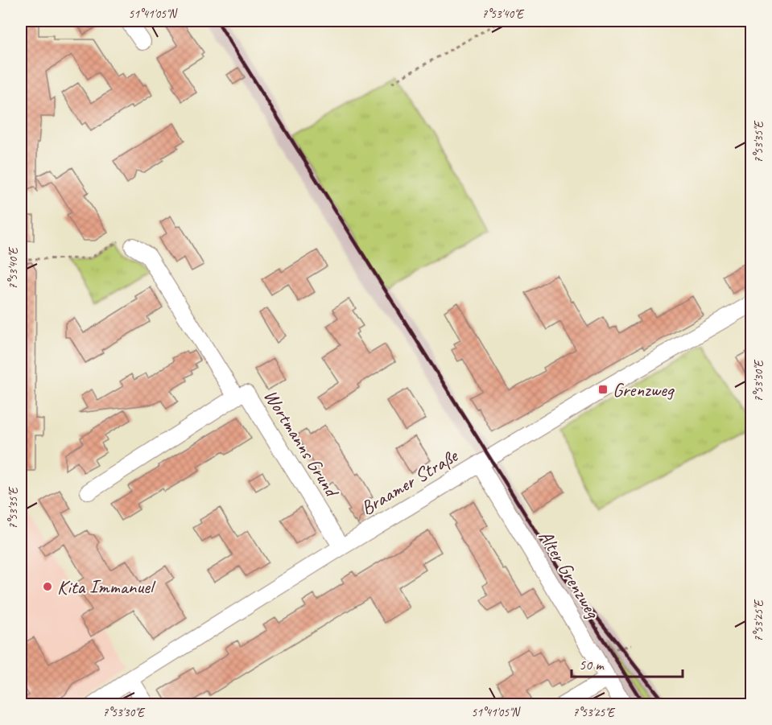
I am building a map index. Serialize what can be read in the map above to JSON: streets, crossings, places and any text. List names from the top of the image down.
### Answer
{
  "streets": {
    "street": ["Wortmanns Grund", "Braamer Straße", "Alter Grenzweg"]
  },
  "crossings": [
    ["Wortmanns Grund", "Braamer Straße"],
    ["Braamer Straße", "Alter Grenzweg"]
  ],
  "places": {
    "transit": ["Grenzweg"],
    "other": ["Kita Immanuel"]
  },
  "scale_bar": "50 m",
  "coordinates": [
    "51°41'05\"N",
    "7°53'40\"E",
    "7°53'35\"E",
    "7°53'30\"E",
    "7°53'25\"E"
  ]
}
